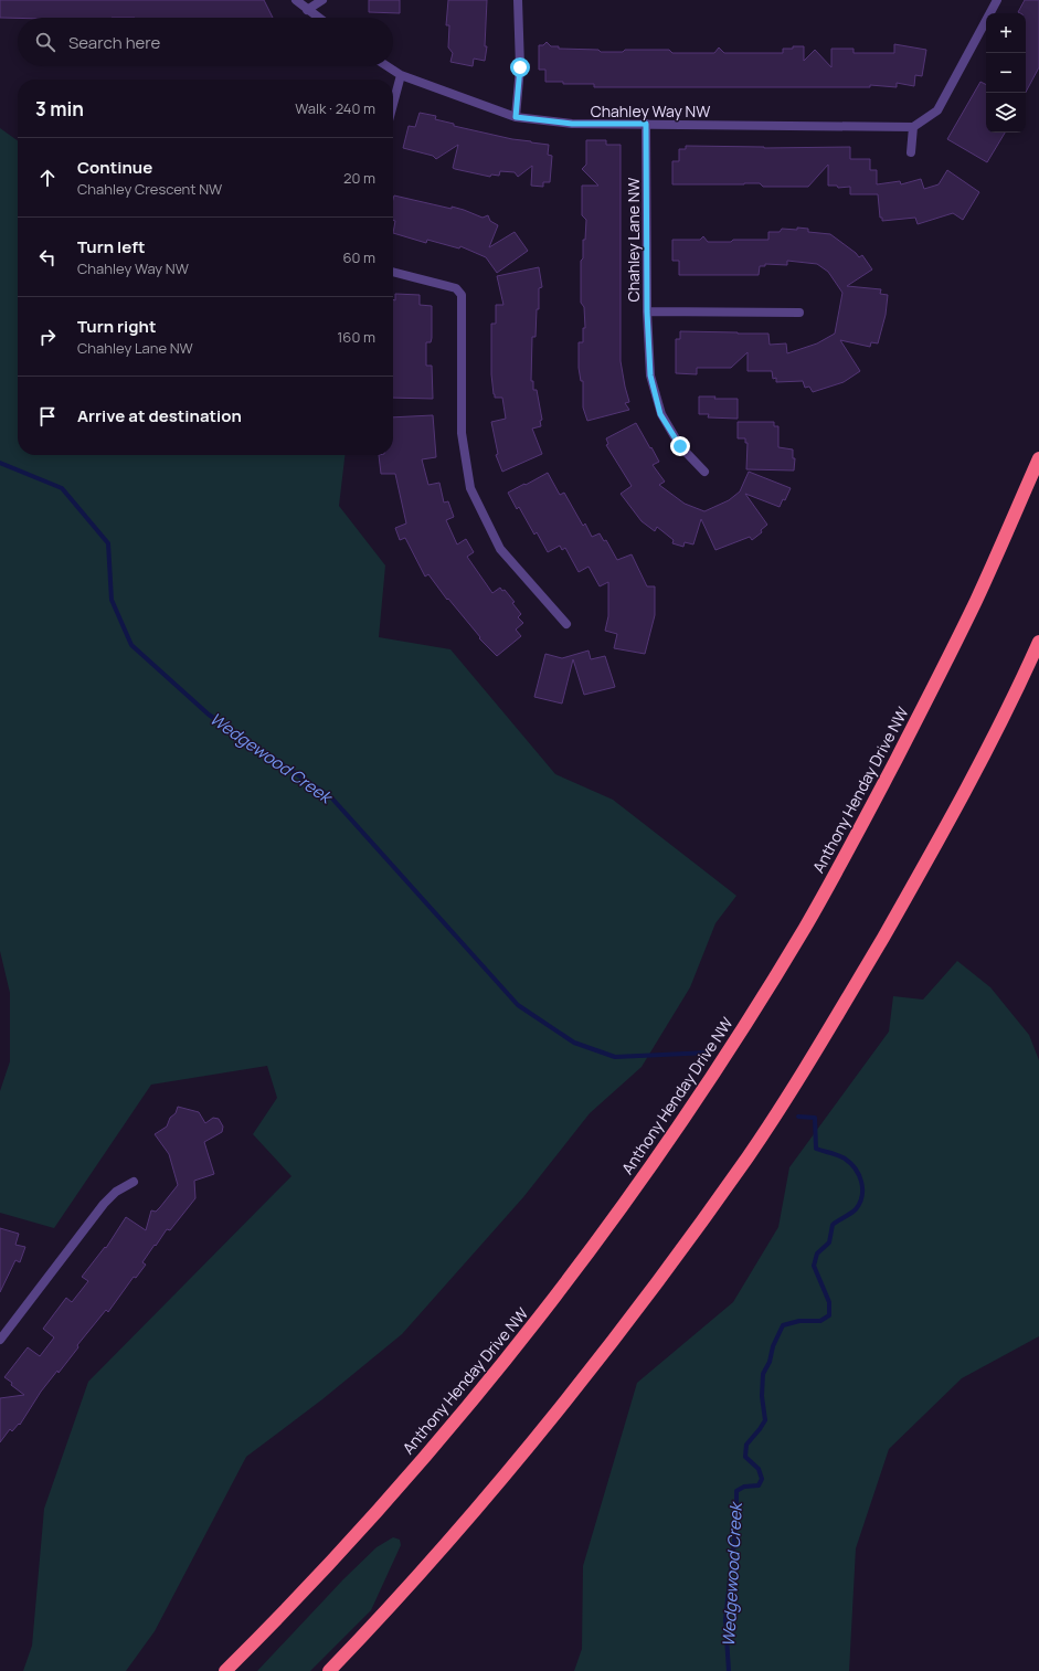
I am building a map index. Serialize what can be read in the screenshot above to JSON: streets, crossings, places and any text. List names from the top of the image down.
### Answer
{
  "streets": {
    "highway": ["Anthony Henday Drive NW"],
    "street": ["Chahley Way NW", "Chahley Lane NW"]
  },
  "crossings": [
    ["Chahley Way NW", "Chahley Lane NW"]
  ],
  "water": ["Wedgewood Creek"],
  "page": {
    "map_buttons": ["+", "−"],
    "search": "Search here",
    "heading": ["3 min", "Walk · 240 m"],
    "list": [
      ["Continue", "Chahley Crescent NW", "20 m"],
      ["Turn left", "Chahley Way NW", "60 m"],
      ["Turn right", "Chahley Lane NW", "160 m"],
      "Arrive at destination"
    ]
  }
}
